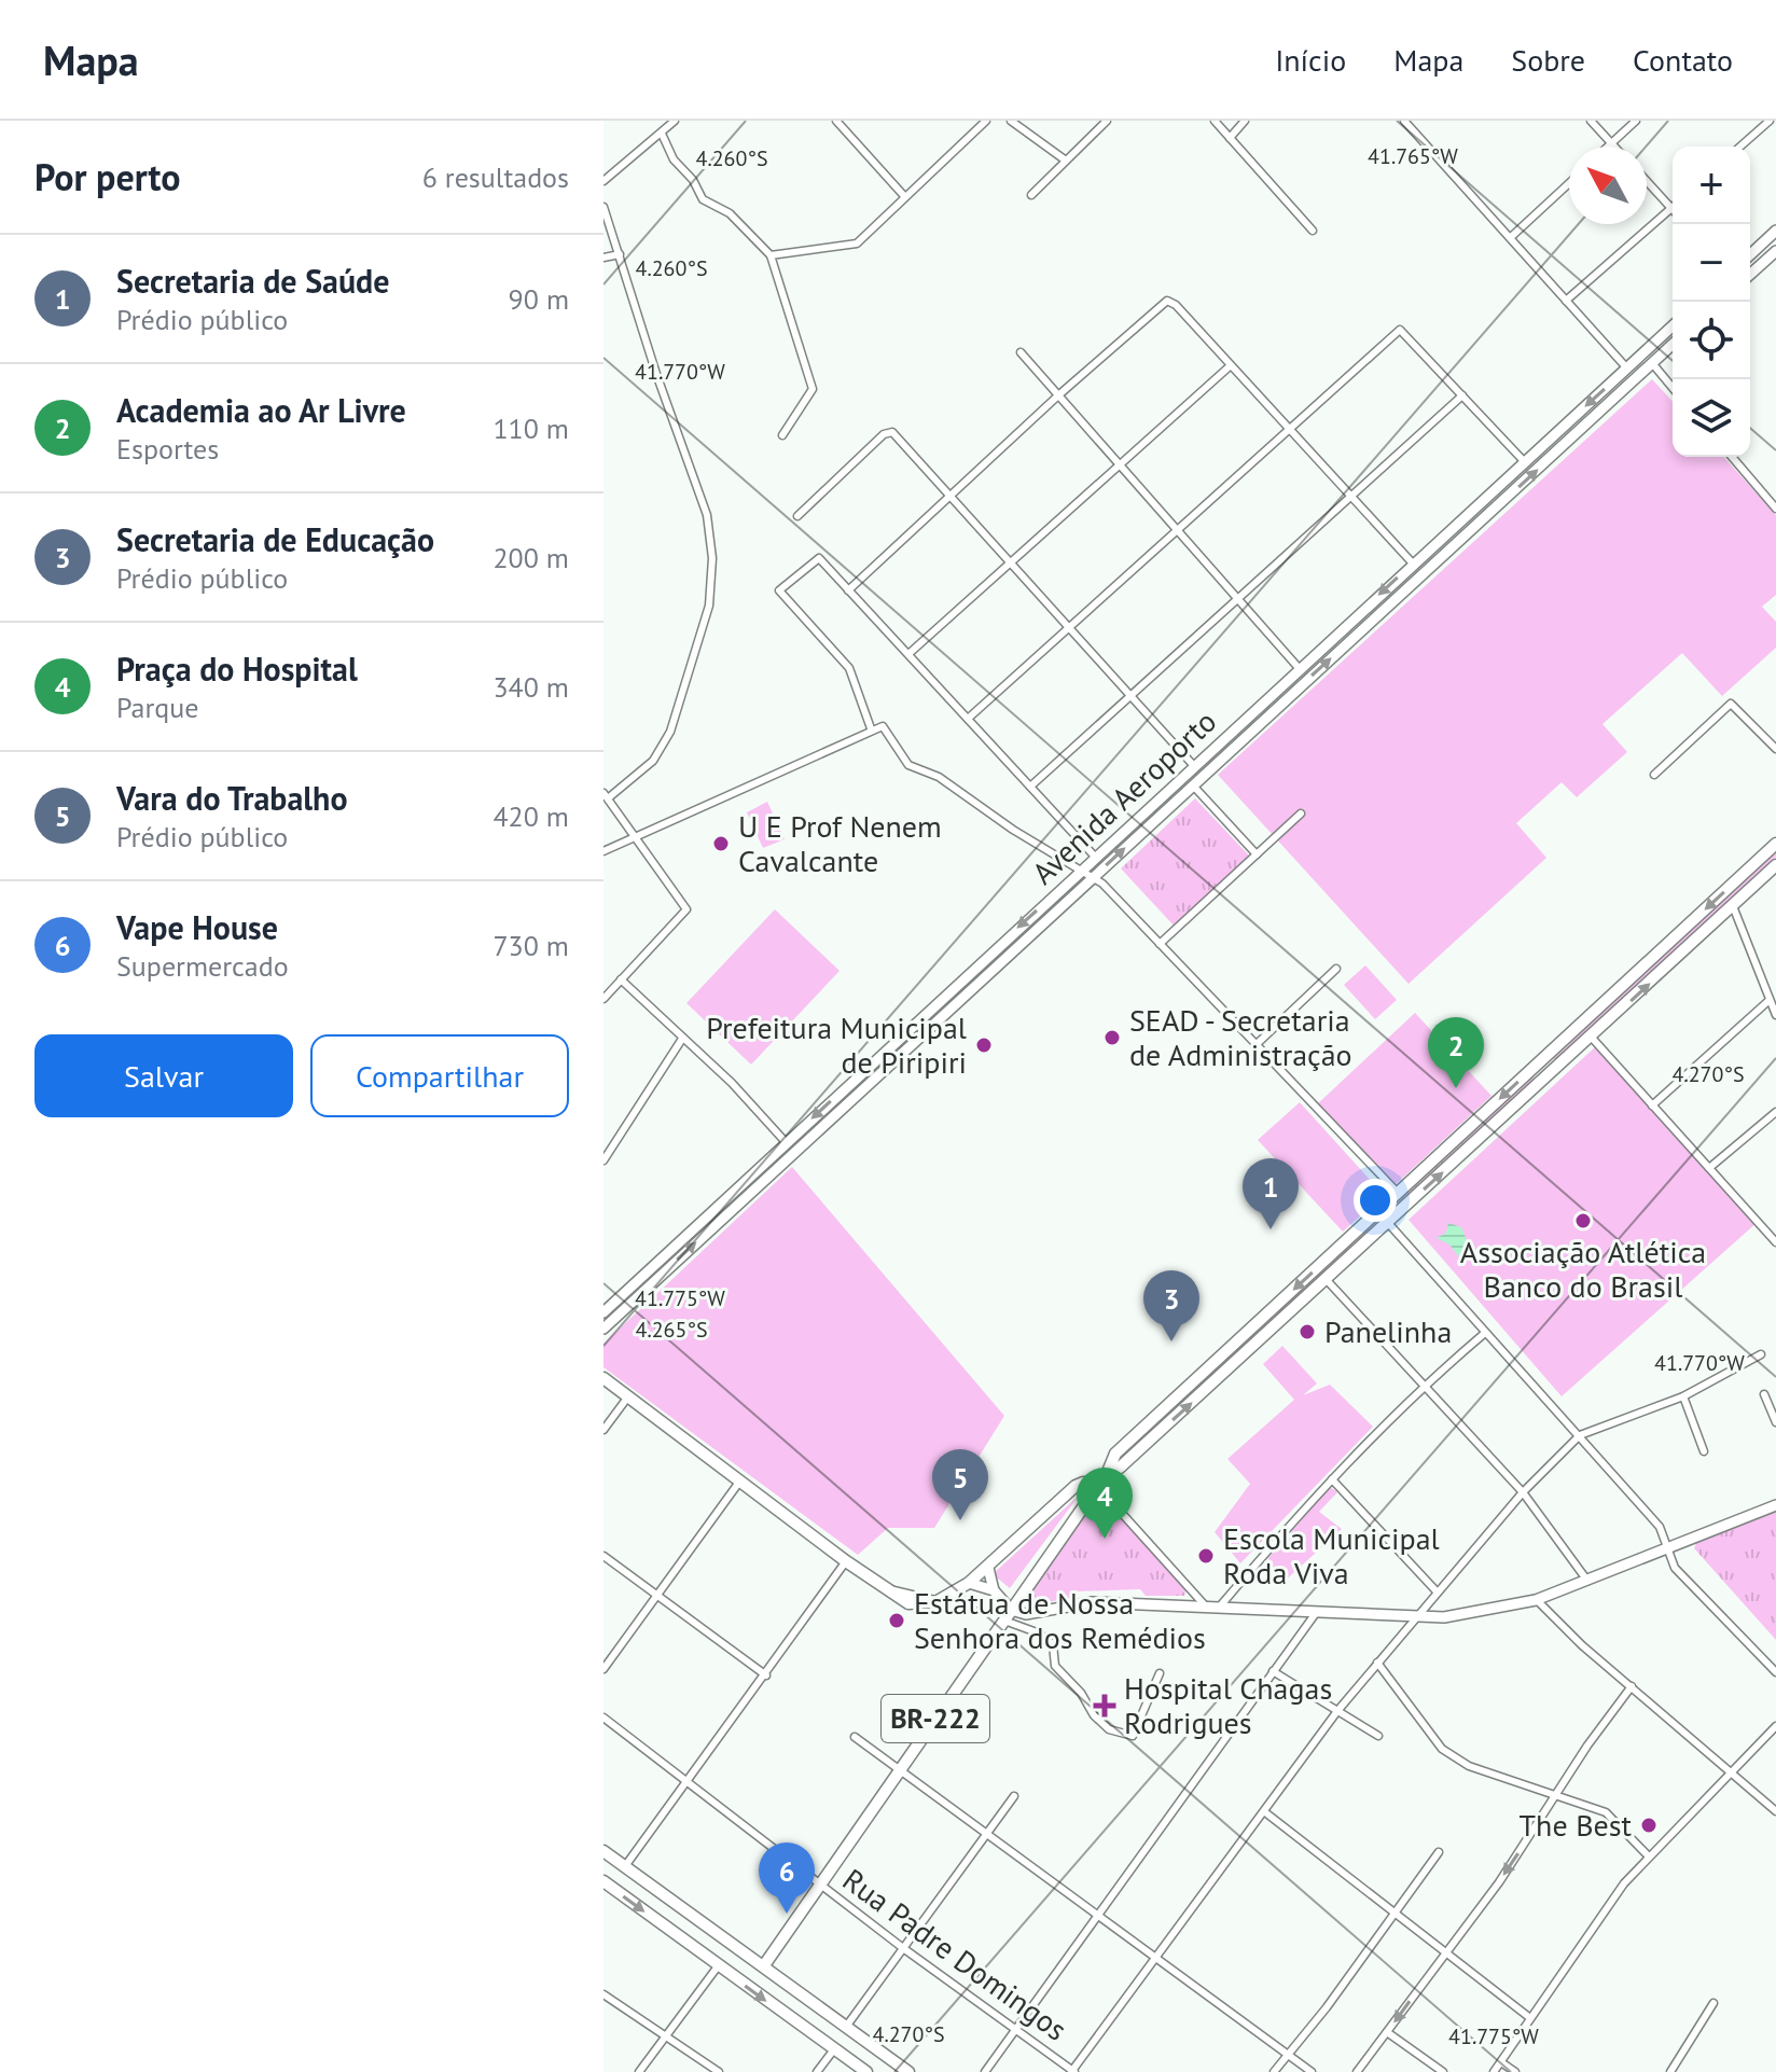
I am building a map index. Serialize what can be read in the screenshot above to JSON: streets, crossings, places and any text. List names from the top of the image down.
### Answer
{
  "streets": {
    "main road": ["BR-222"],
    "street": ["Avenida Aeroporto", "Rua Padre Domingos"]
  },
  "crossings": [
    ["BR-222", "Rua Padre Domingos"]
  ],
  "places": {
    "other": [
      "U E Prof Nenem Cavalcante",
      "SEAD - Secretaria de Administração",
      "Prefeitura Municipal de Piripiri",
      "Associação Atlética Banco do Brasil",
      "Panelinha",
      "Escola Municipal Roda Viva",
      "Estátua de Nossa Senhora dos Remédios",
      "The Best"
    ],
    "health": ["Hospital Chagas Rodrigues"]
  },
  "north": "top left",
  "page": {
    "header": "Mapa",
    "nav": [
      "Início",
      "Mapa",
      "Sobre",
      "Contato"
    ],
    "heading": ["Por perto", "6 resultados"],
    "map_buttons": ["+", "−"],
    "list": [
      {
        "mark": "1",
        "name": "Secretaria de Saúde",
        "note": "Prédio público",
        "value": "90 m"
      },
      {
        "mark": "2",
        "name": "Academia ao Ar Livre",
        "note": "Esportes",
        "value": "110 m"
      },
      {
        "mark": "3",
        "name": "Secretaria de Educação",
        "note": "Prédio público",
        "value": "200 m"
      },
      {
        "mark": "4",
        "name": "Praça do Hospital",
        "note": "Parque",
        "value": "340 m"
      },
      {
        "mark": "5",
        "name": "Vara do Trabalho",
        "note": "Prédio público",
        "value": "420 m"
      },
      {
        "mark": "6",
        "name": "Vape House",
        "note": "Supermercado",
        "value": "730 m"
      }
    ],
    "buttons": ["Salvar", "Compartilhar"],
    "pins": [
      "2",
      "1",
      "3",
      "5",
      "4",
      "6"
    ]
  },
  "coordinates": [
    "41.765°W",
    "4.260°S",
    "41.770°W",
    "4.270°S",
    "41.775°W",
    "4.265°S"
  ]
}
